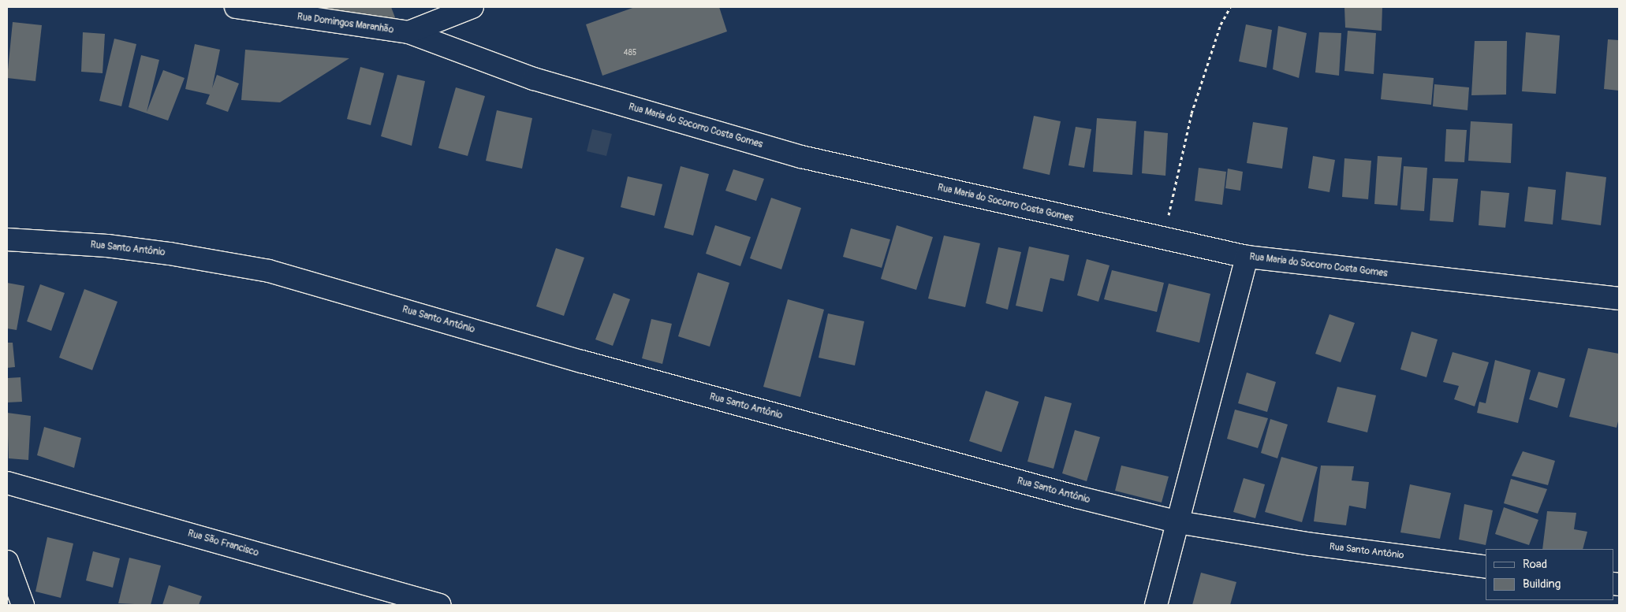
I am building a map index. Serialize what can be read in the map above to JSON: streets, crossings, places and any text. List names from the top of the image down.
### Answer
{
  "streets": {
    "street": [
      "Rua Domingos Maranhão",
      "Rua Maria do Socorro Costa Gomes",
      "Rua Santo Antônio",
      "Rua São Francisco"
    ]
  },
  "crossings": [
    ["Rua Domingos Maranhão", "Rua Maria do Socorro Costa Gomes"]
  ],
  "house_numbers": ["485"],
  "legend": ["Road", "Building"]
}
